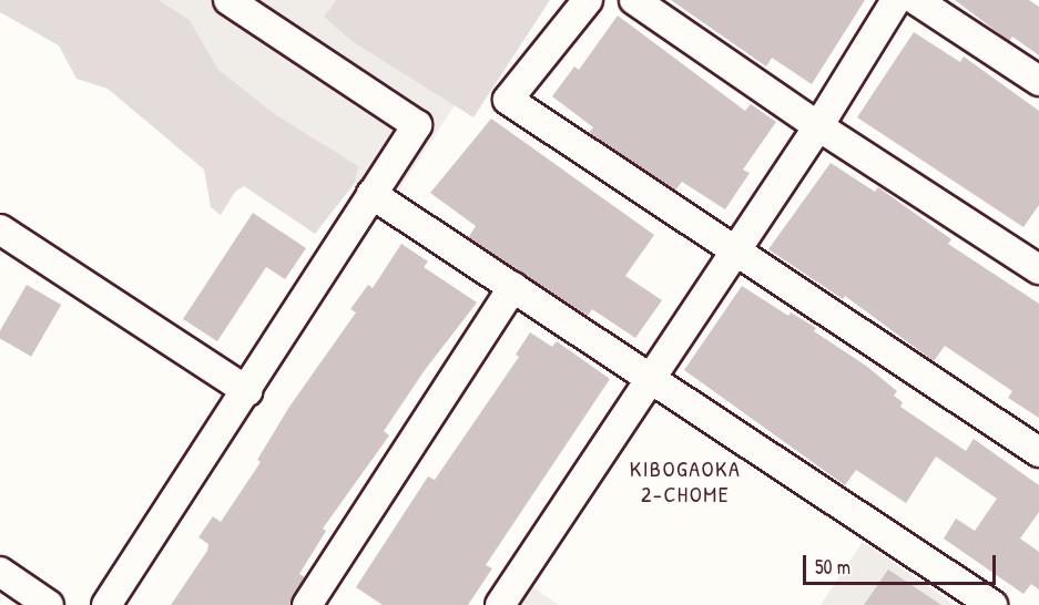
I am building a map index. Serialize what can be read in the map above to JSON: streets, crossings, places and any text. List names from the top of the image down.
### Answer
{
  "districts": ["KIBOGAOKA 2-CHOME"],
  "scale_bar": "50 m"
}
